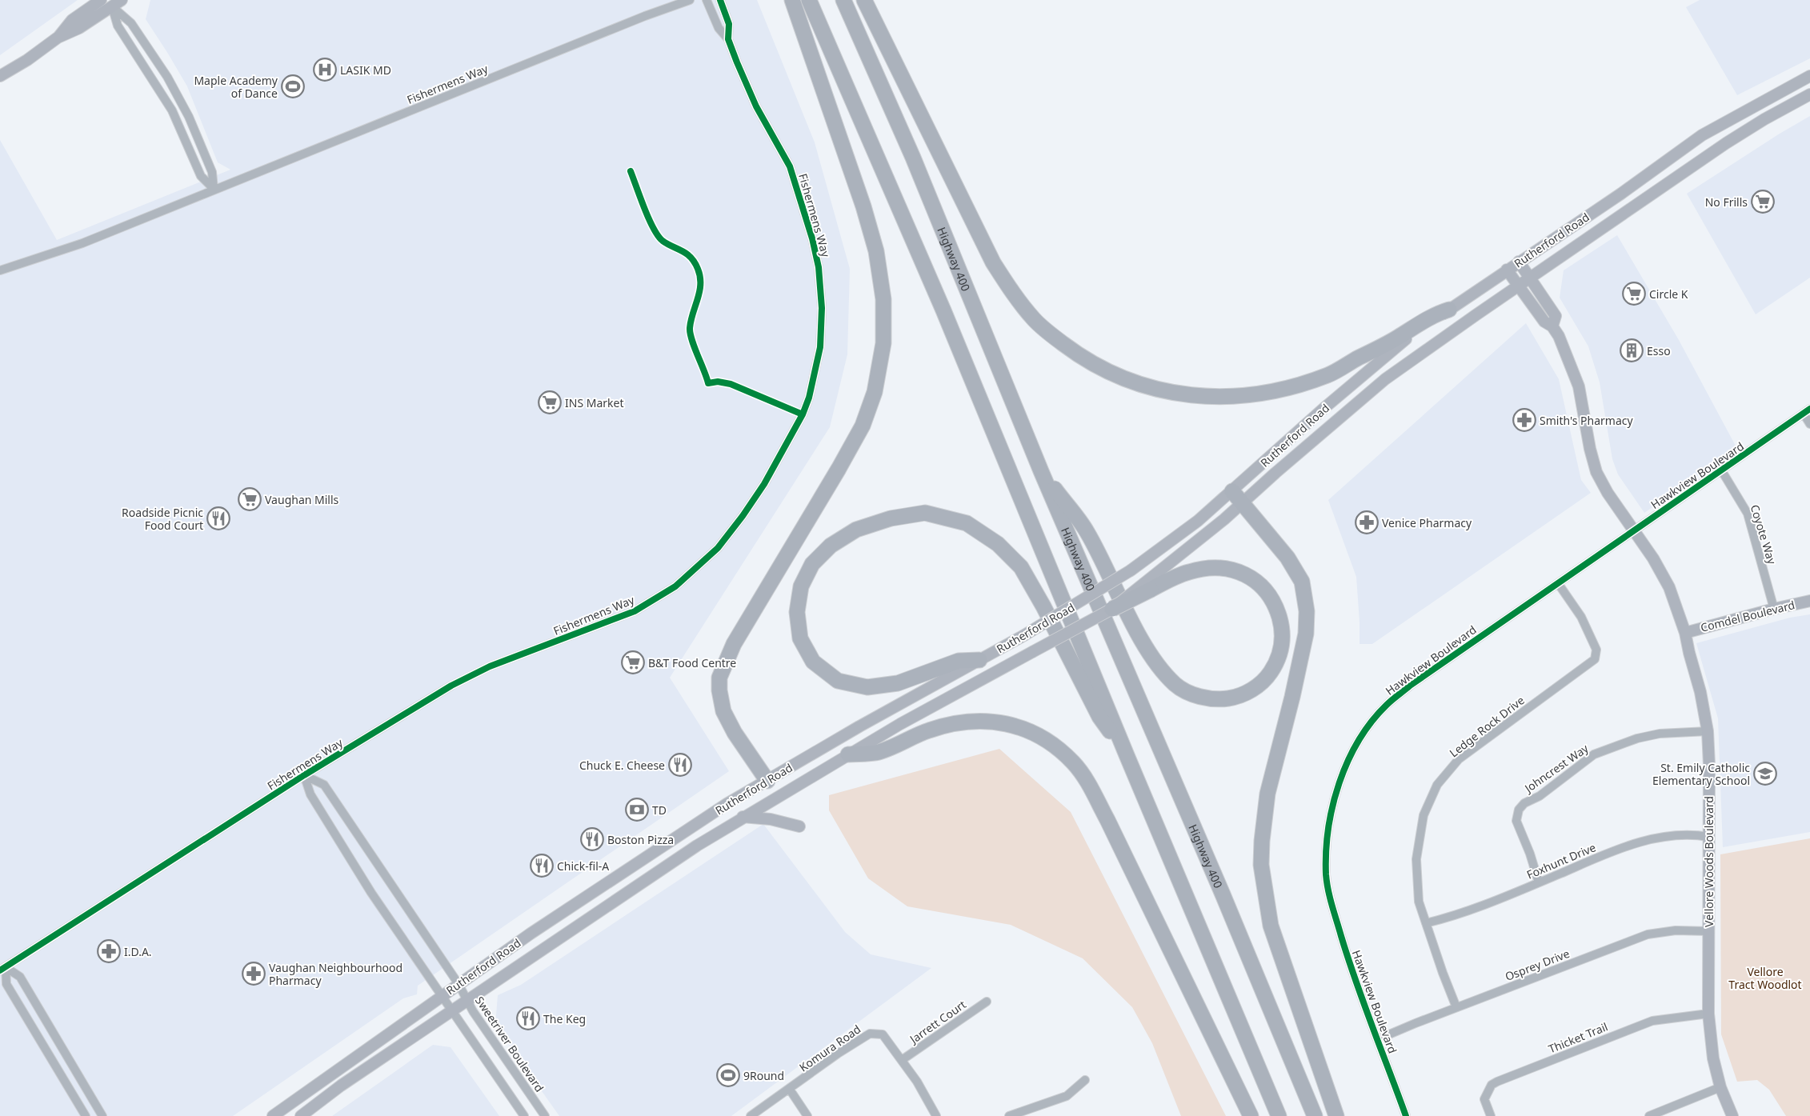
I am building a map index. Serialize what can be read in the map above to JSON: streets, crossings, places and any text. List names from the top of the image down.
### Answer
{
  "streets": {
    "highway": ["Highway 400"],
    "main road": ["Rutherford Road", "Comdel Boulevard", "Vellore Woods Boulevard"],
    "street": [
      "Fishermens Way",
      "Hawkview Boulevard",
      "Coyote Way",
      "Ledge Rock Drive",
      "Johncrest Way",
      "Foxhunt Drive",
      "Osprey Drive",
      "Jarrett Court",
      "Thicket Trail",
      "Sweetriver Boulevard",
      "Komura Road"
    ]
  },
  "crossings": [
    ["Fishermens Way", "Sweetriver Boulevard"],
    ["Rutherford Road", "Vellore Woods Boulevard"],
    ["Rutherford Road", "Sweetriver Boulevard"],
    ["Hawkview Boulevard", "Coyote Way"],
    ["Hawkview Boulevard", "Ledge Rock Drive"],
    ["Hawkview Boulevard", "Vellore Woods Boulevard"],
    ["Hawkview Boulevard", "Osprey Drive"],
    ["Coyote Way", "Comdel Boulevard"],
    ["Comdel Boulevard", "Vellore Woods Boulevard"],
    ["Ledge Rock Drive", "Foxhunt Drive"],
    ["Ledge Rock Drive", "Osprey Drive"],
    ["Johncrest Way", "Foxhunt Drive"],
    ["Johncrest Way", "Vellore Woods Boulevard"],
    ["Foxhunt Drive", "Vellore Woods Boulevard"],
    ["Vellore Woods Boulevard", "Osprey Drive"],
    ["Vellore Woods Boulevard", "Thicket Trail"],
    ["Jarrett Court", "Komura Road"]
  ],
  "parks": ["Vellore Tract Woodlot"],
  "places": {
    "hospital": ["LASIK MD"],
    "sports": ["Maple Academy of Dance", "9Round"],
    "supermarket": [
      "No Frills",
      "Circle K",
      "INS Market",
      "Vaughan Mills",
      "B&T Food Centre"
    ],
    "building": ["Esso"],
    "pharmacy": [
      "Smith's Pharmacy",
      "Venice Pharmacy",
      "I.D.A.",
      "Vaughan Neighbourhood Pharmacy"
    ],
    "restaurant": [
      "Roadside Picnic Food Court",
      "Chuck E. Cheese",
      "Boston Pizza",
      "Chick-fil-A",
      "The Keg"
    ],
    "school or university": ["St. Emily Catholic Elementary School"],
    "bank": ["TD"]
  }
}
